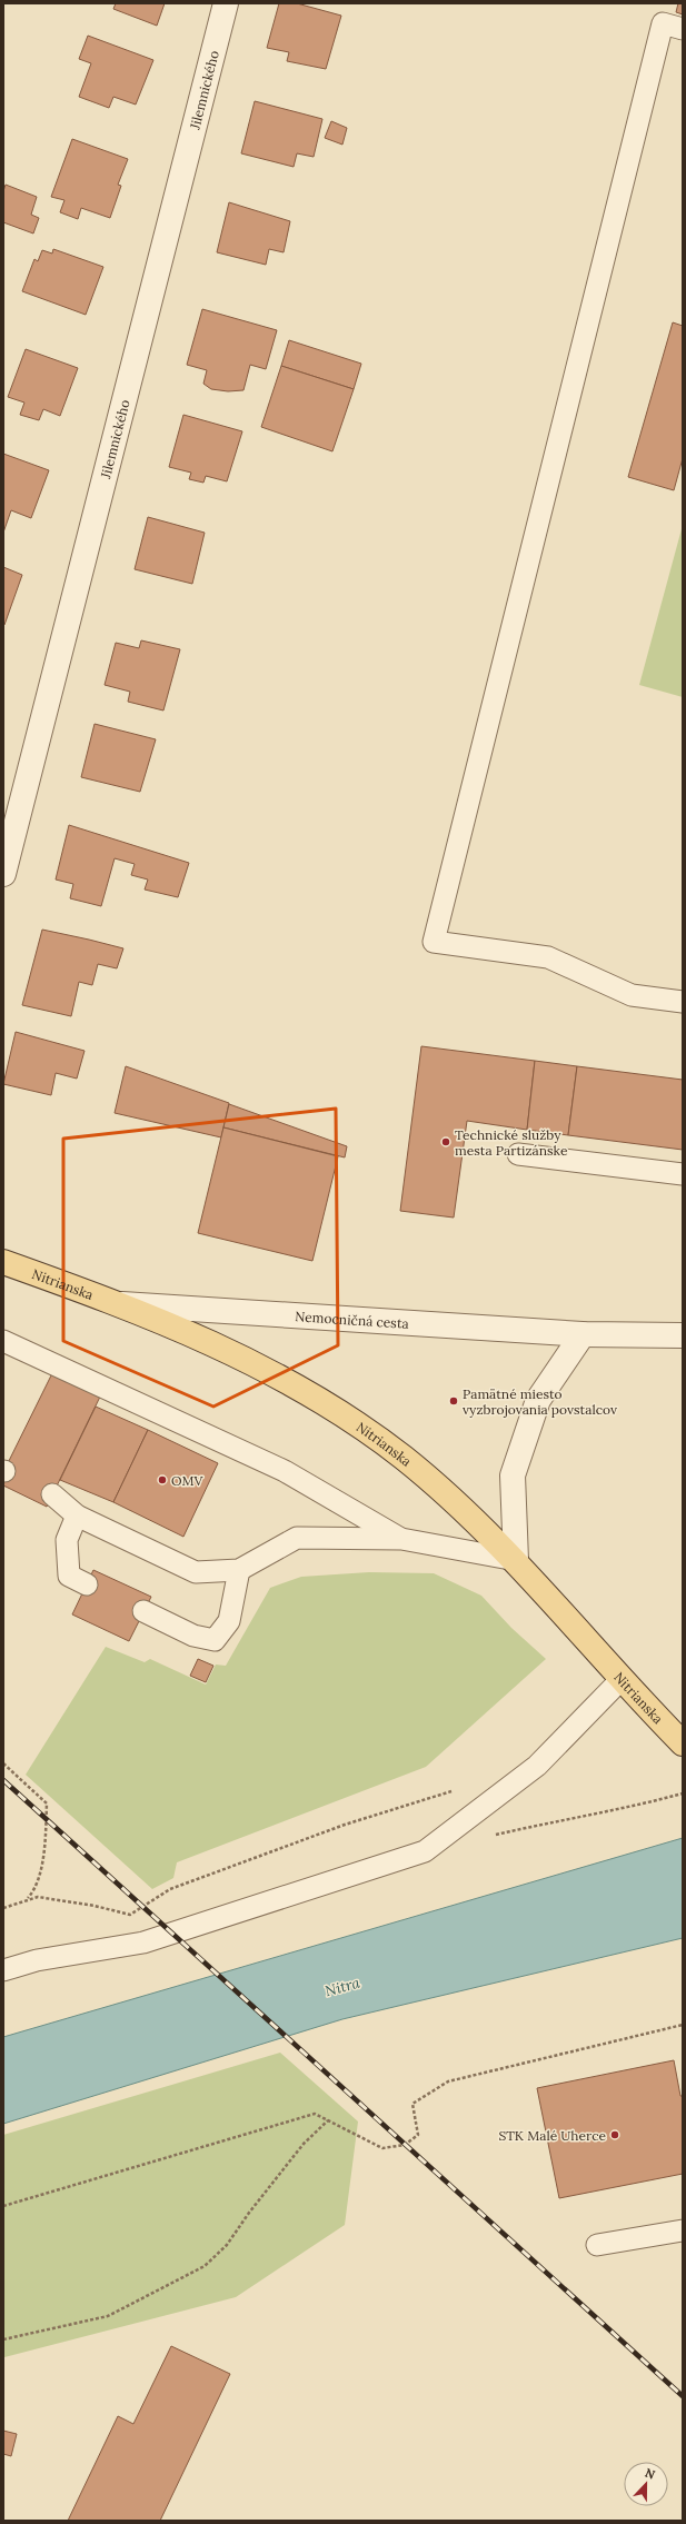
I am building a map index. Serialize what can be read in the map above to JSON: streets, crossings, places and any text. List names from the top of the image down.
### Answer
{
  "streets": {
    "main road": ["Nitrianska"],
    "street": ["Jilemnického", "Nemocničná cesta"]
  },
  "crossings": [
    ["Nitrianska", "Nemocničná cesta"]
  ],
  "water": ["Nitra"],
  "places": [
    "Technické služby mesta Partizánske",
    "Pamätné miesto vyzbrojovania povstalcov",
    "OMV",
    "STK Malé Uherce"
  ],
  "north": "top"
}
